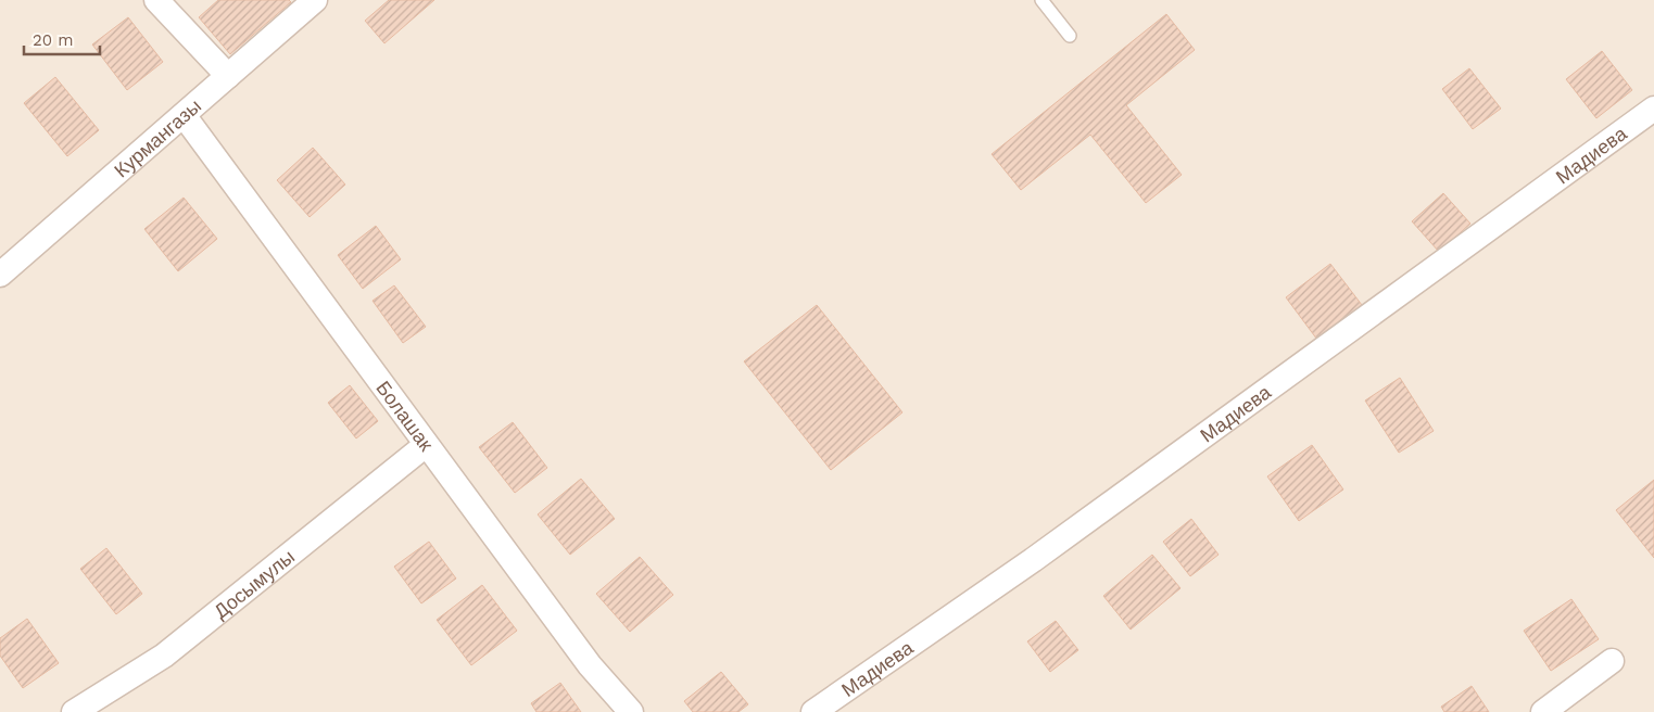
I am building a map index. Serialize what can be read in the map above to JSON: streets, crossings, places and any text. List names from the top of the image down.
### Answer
{
  "streets": {
    "street": [
      "Курмангазы",
      "Мадиева",
      "Болашак",
      "Досымулы"
    ]
  },
  "crossings": [
    ["Курмангазы", "Болашак"],
    ["Болашак", "Досымулы"]
  ],
  "scale_bar": "20 m"
}
